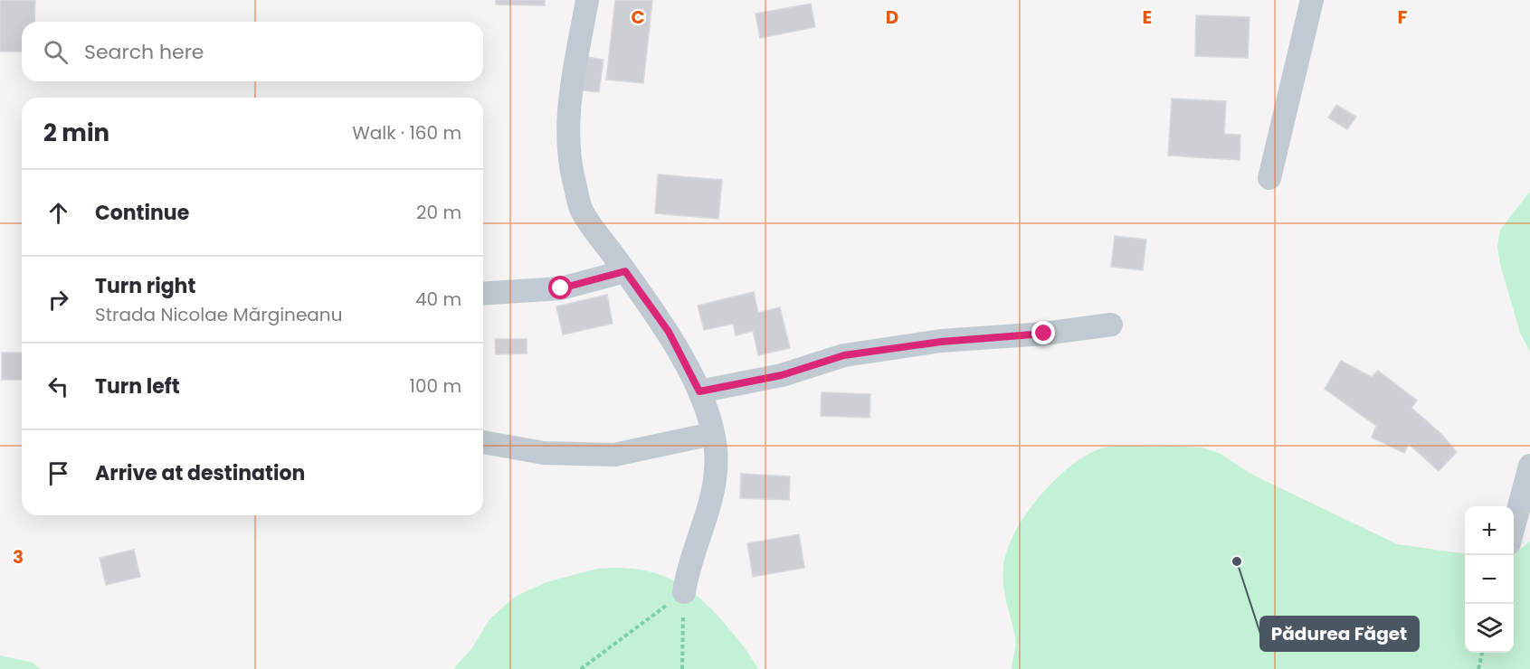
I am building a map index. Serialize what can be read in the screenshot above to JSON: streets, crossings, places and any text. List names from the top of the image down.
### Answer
{
  "places": ["Pădurea Făget"],
  "page": {
    "search": "Search here",
    "heading": ["2 min", "Walk · 160 m"],
    "list": [
      ["Continue", "20 m"],
      ["Turn right", "Strada Nicolae Mărgineanu", "40 m"],
      ["Turn left", "100 m"],
      "Arrive at destination"
    ],
    "map_buttons": ["+", "−"]
  },
  "grid": {
    "columns": [
      "C",
      "D",
      "E",
      "F"
    ],
    "rows": ["3"]
  }
}
